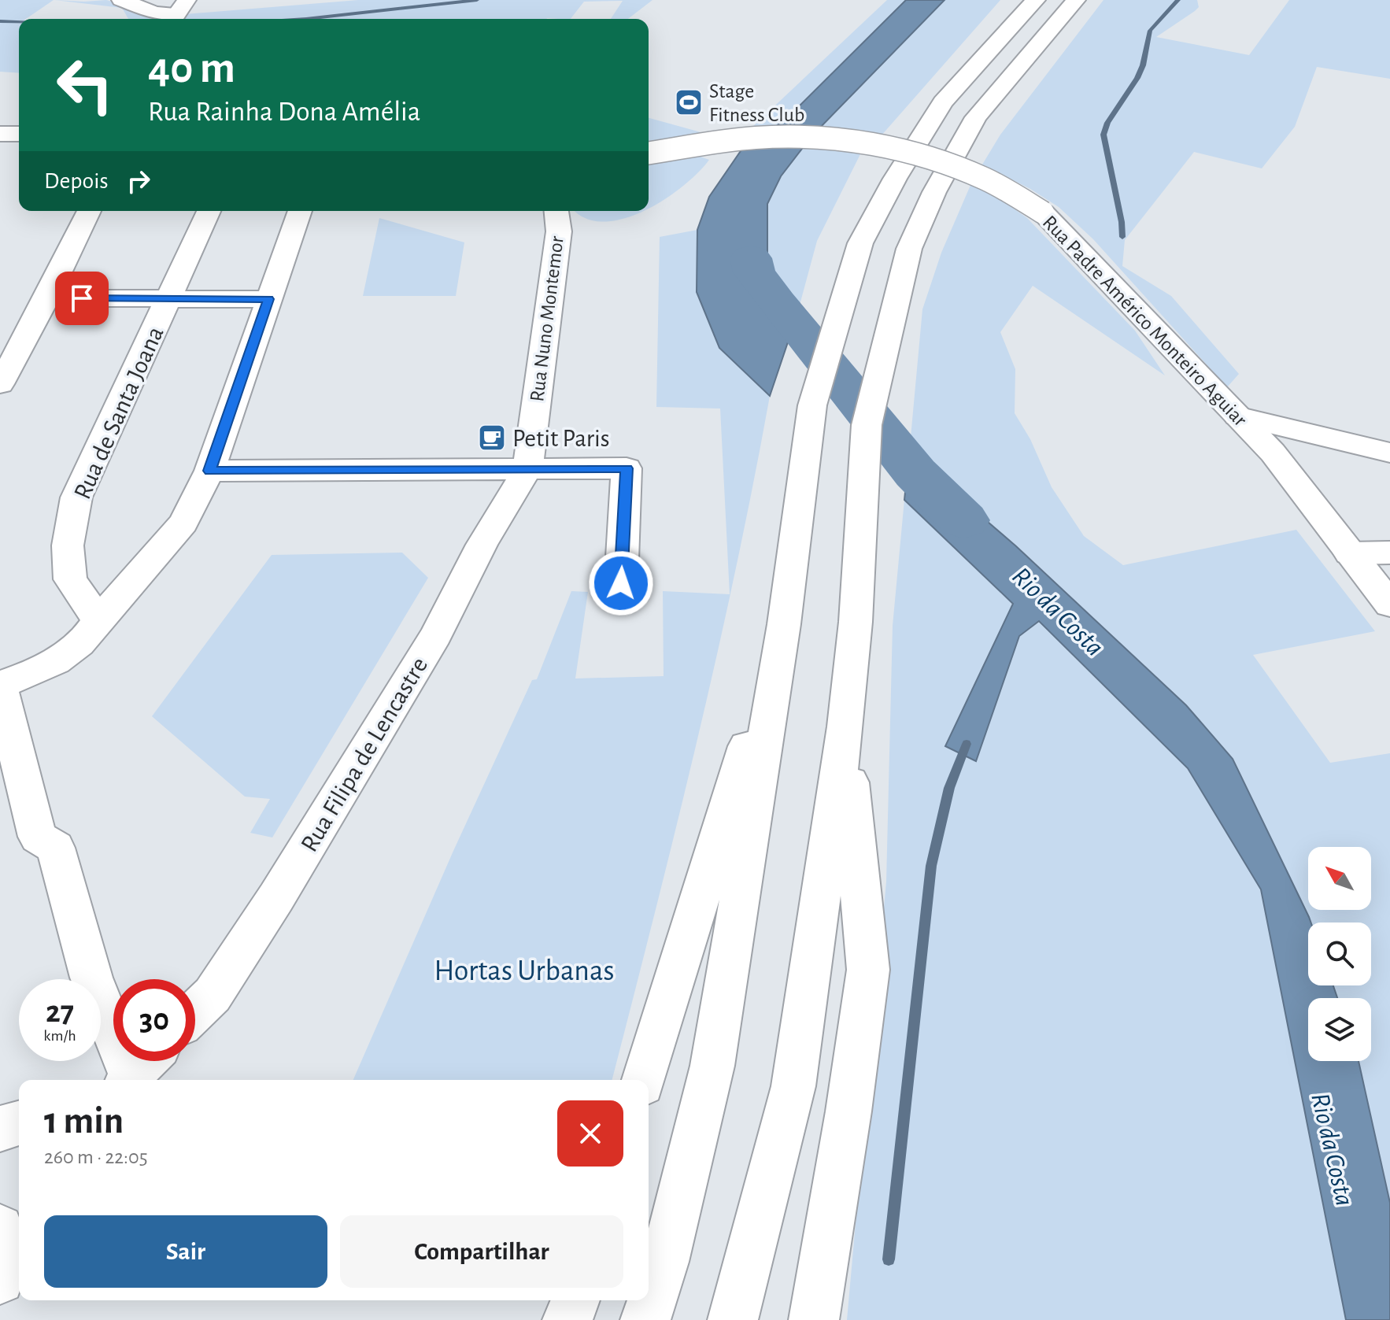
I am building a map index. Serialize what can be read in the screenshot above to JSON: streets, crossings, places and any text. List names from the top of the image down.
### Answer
{
  "streets": {
    "main road": [
      "Rua Nuno Montemor",
      "Rua Padre Américo Monteiro Aguiar",
      "Rua de Santa Joana",
      "Rua Filipa de Lencastre"
    ]
  },
  "crossings": [
    ["Rua Nuno Montemor", "Rua Filipa de Lencastre"]
  ],
  "water": ["Rio da Costa"],
  "parks": ["Hortas Urbanas"],
  "places": {
    "sports": ["Stage Fitness Club"],
    "cafe": ["Petit Paris"]
  },
  "north": "top left",
  "page": {
    "turn": ["40 m", "Rua Rainha Dona Amélia"],
    "then": "Depois",
    "speed": "27 km/h",
    "limit": "30",
    "heading": ["1 min", "260 m · 22:05"],
    "buttons": ["Sair", "Compartilhar"]
  }
}
